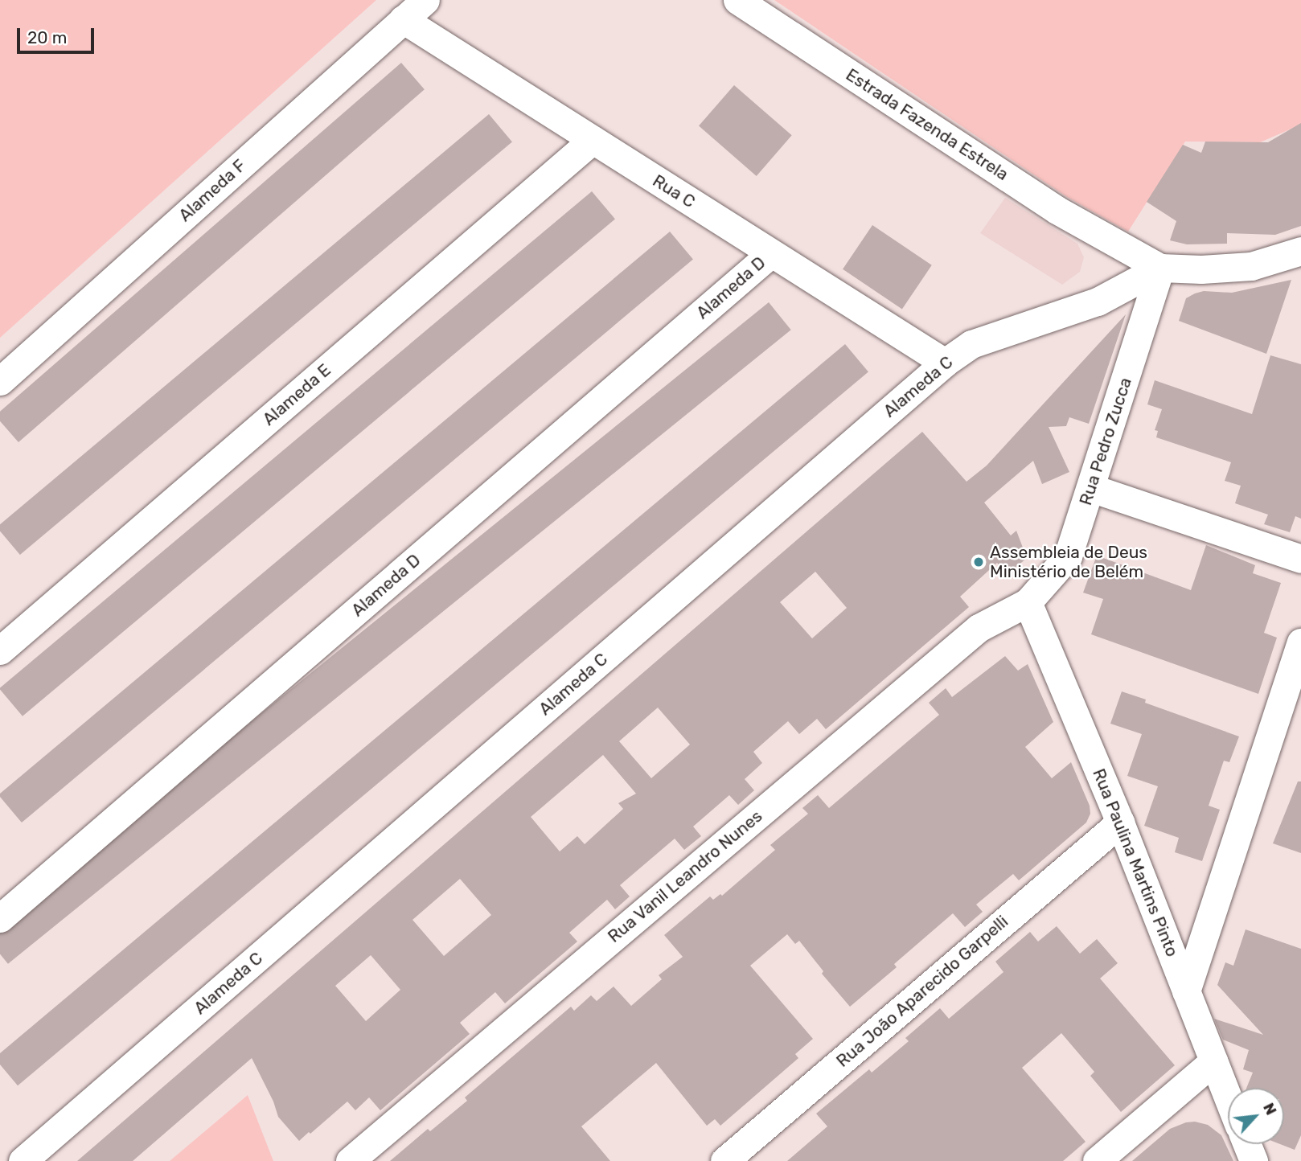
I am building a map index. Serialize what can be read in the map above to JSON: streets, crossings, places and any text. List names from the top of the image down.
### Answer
{
  "streets": {
    "street": [
      "Estrada Fazenda Estrela",
      "Alameda F",
      "Rua C",
      "Alameda D",
      "Alameda C",
      "Alameda E",
      "Rua Pedro Zucca",
      "Rua Paulina Martins Pinto",
      "Rua Vanil Leandro Nunes",
      "Rua João Aparecido Garpelli"
    ]
  },
  "crossings": [
    ["Estrada Fazenda Estrela", "Alameda C"],
    ["Estrada Fazenda Estrela", "Rua Pedro Zucca"],
    ["Alameda F", "Rua C"],
    ["Rua C", "Alameda D"],
    ["Rua C", "Alameda C"],
    ["Rua C", "Alameda E"],
    ["Alameda C", "Rua Pedro Zucca"],
    ["Rua Pedro Zucca", "Rua Paulina Martins Pinto"],
    ["Rua Pedro Zucca", "Rua Vanil Leandro Nunes"],
    ["Rua Paulina Martins Pinto", "Rua Vanil Leandro Nunes"],
    ["Rua Paulina Martins Pinto", "Rua João Aparecido Garpelli"]
  ],
  "places": ["Assembleia de Deus Ministério de Belém"],
  "scale_bar": "20 m",
  "north": "top right"
}
